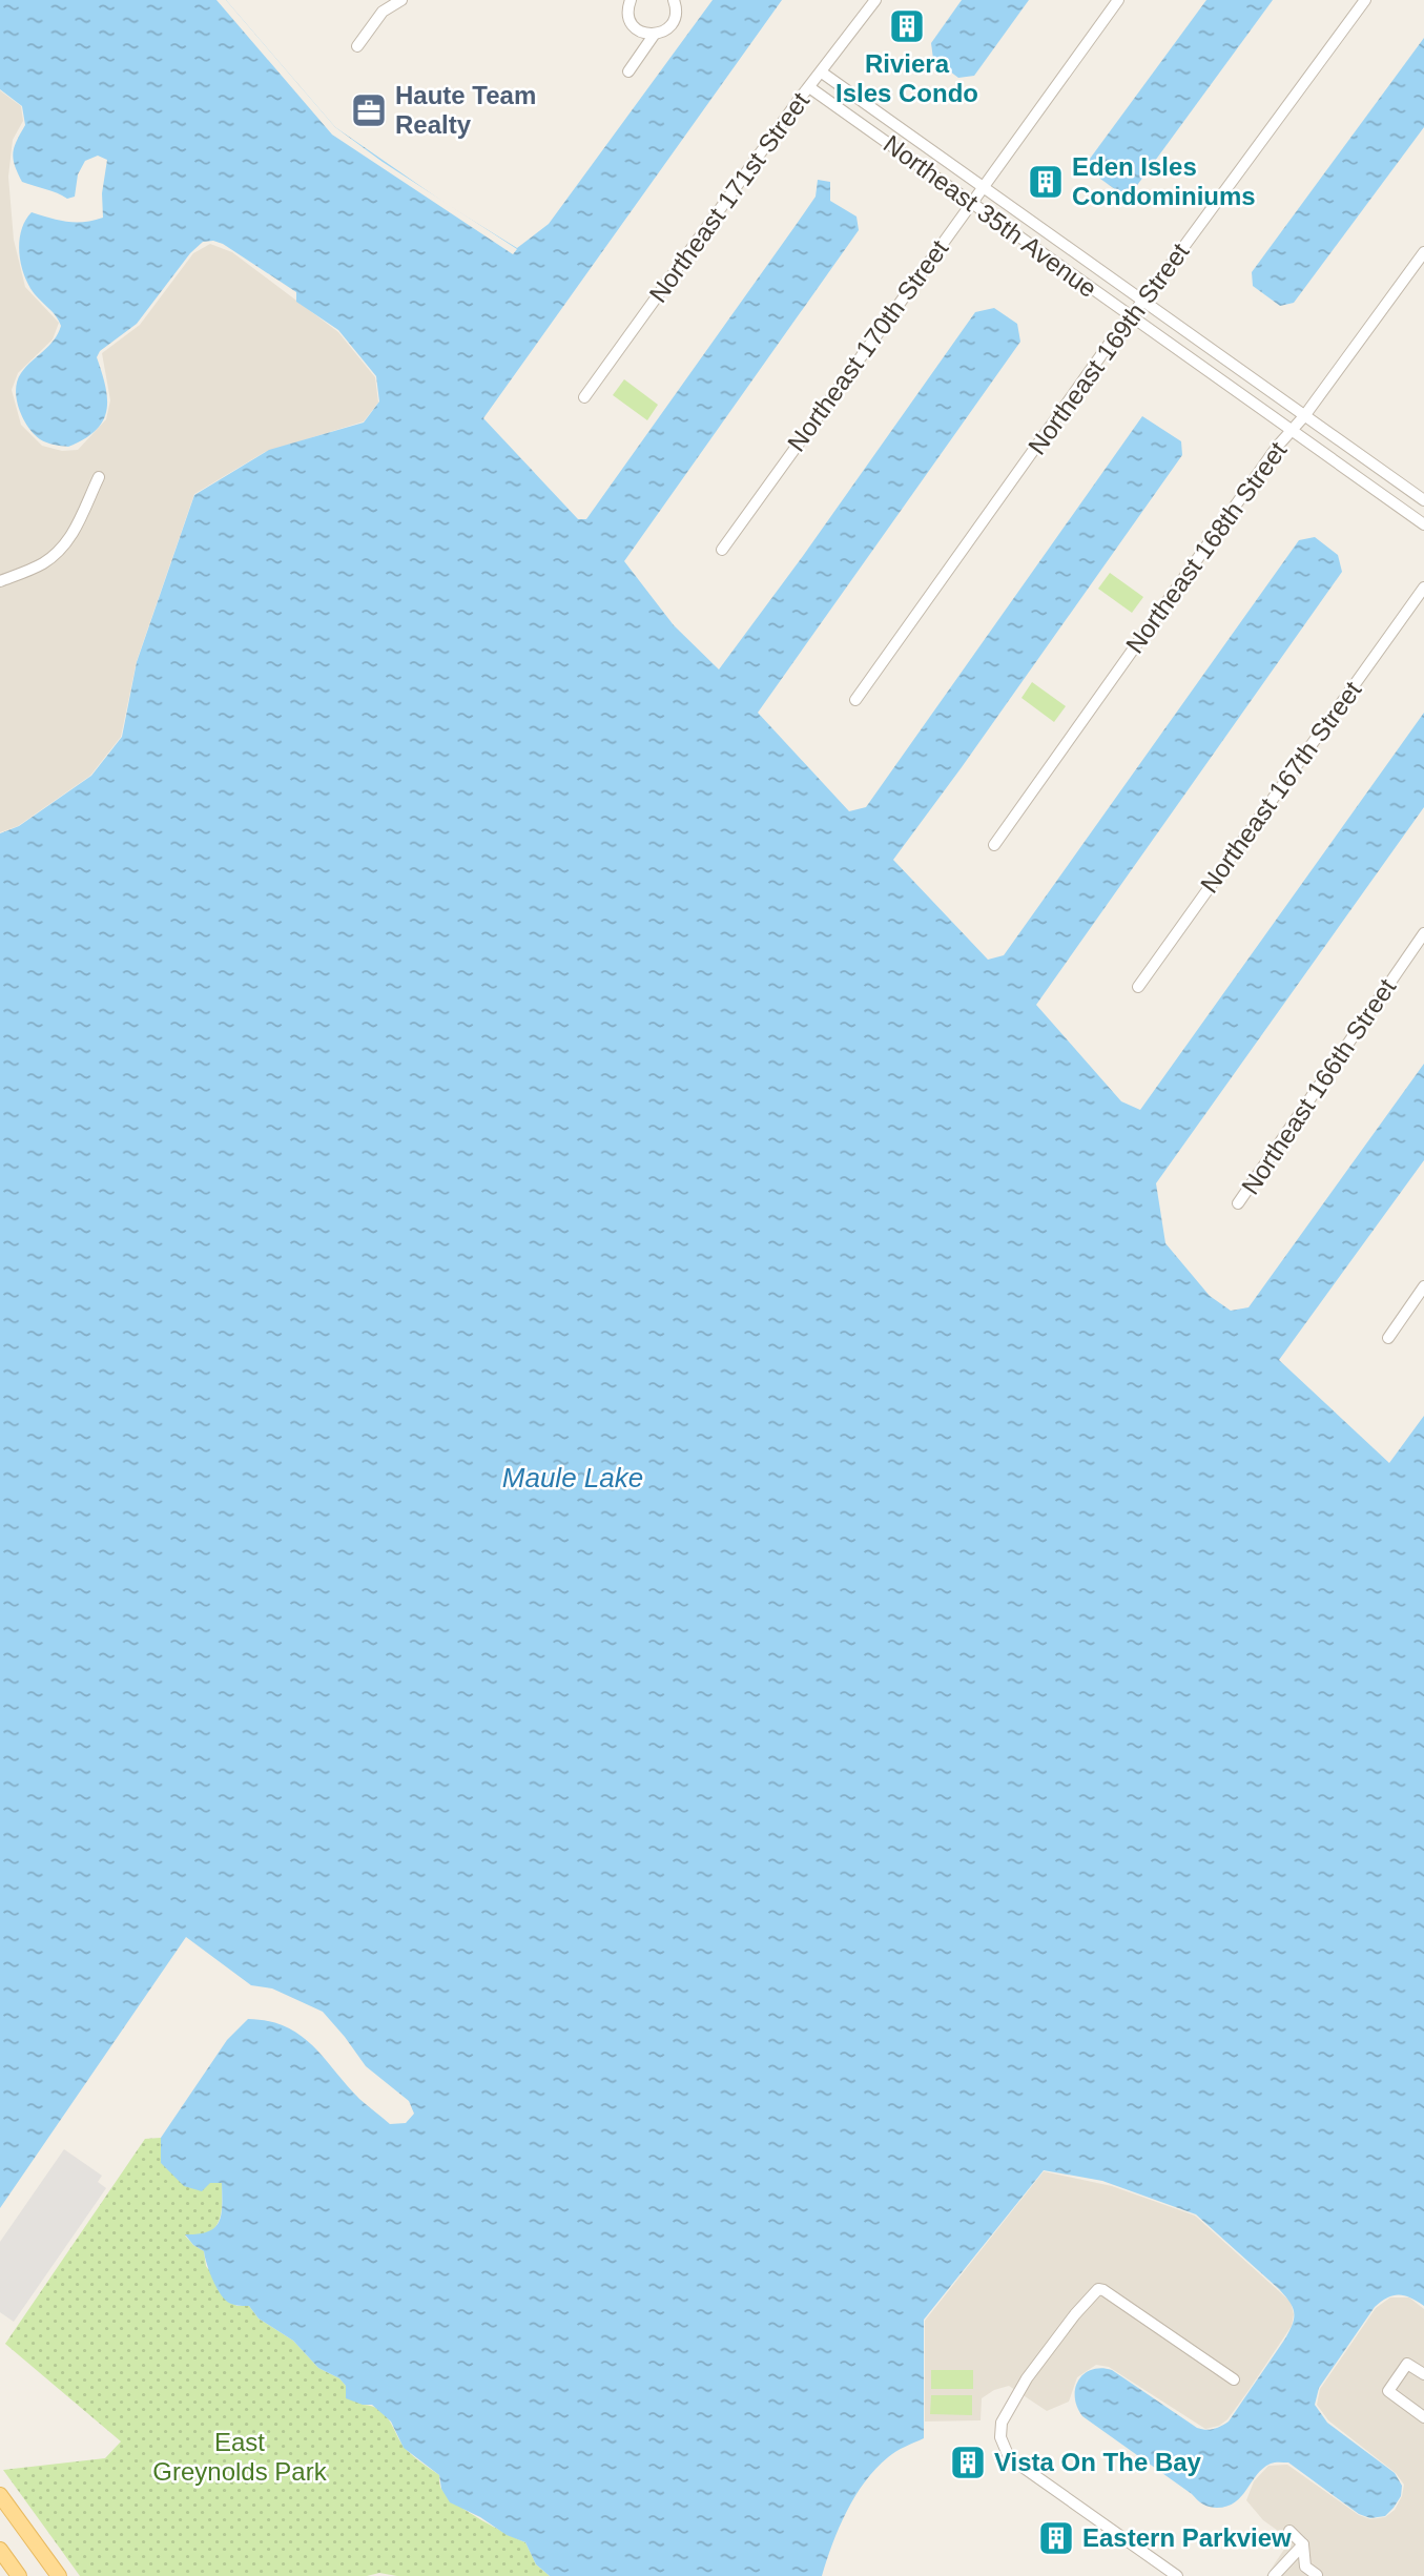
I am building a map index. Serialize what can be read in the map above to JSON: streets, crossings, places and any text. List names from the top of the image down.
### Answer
{
  "streets": {
    "street": [
      "Northeast 171st Street",
      "Northeast 35th Avenue",
      "Northeast 170th Street",
      "Northeast 169th Street",
      "Northeast 168th Street",
      "Northeast 167th Street",
      "Northeast 166th Street"
    ]
  },
  "crossings": [
    ["Northeast 171st Street", "Northeast 35th Avenue"],
    ["Northeast 35th Avenue", "Northeast 170th Street"],
    ["Northeast 35th Avenue", "Northeast 169th Street"],
    ["Northeast 35th Avenue", "Northeast 168th Street"]
  ],
  "water": ["Maule Lake"],
  "parks": ["East Greynolds Park"],
  "places": {
    "building": [
      "Riviera Isles Condo",
      "Eden Isles Condominiums",
      "Vista On The Bay",
      "Eastern Parkview"
    ],
    "office": ["Haute Team Realty"]
  }
}
